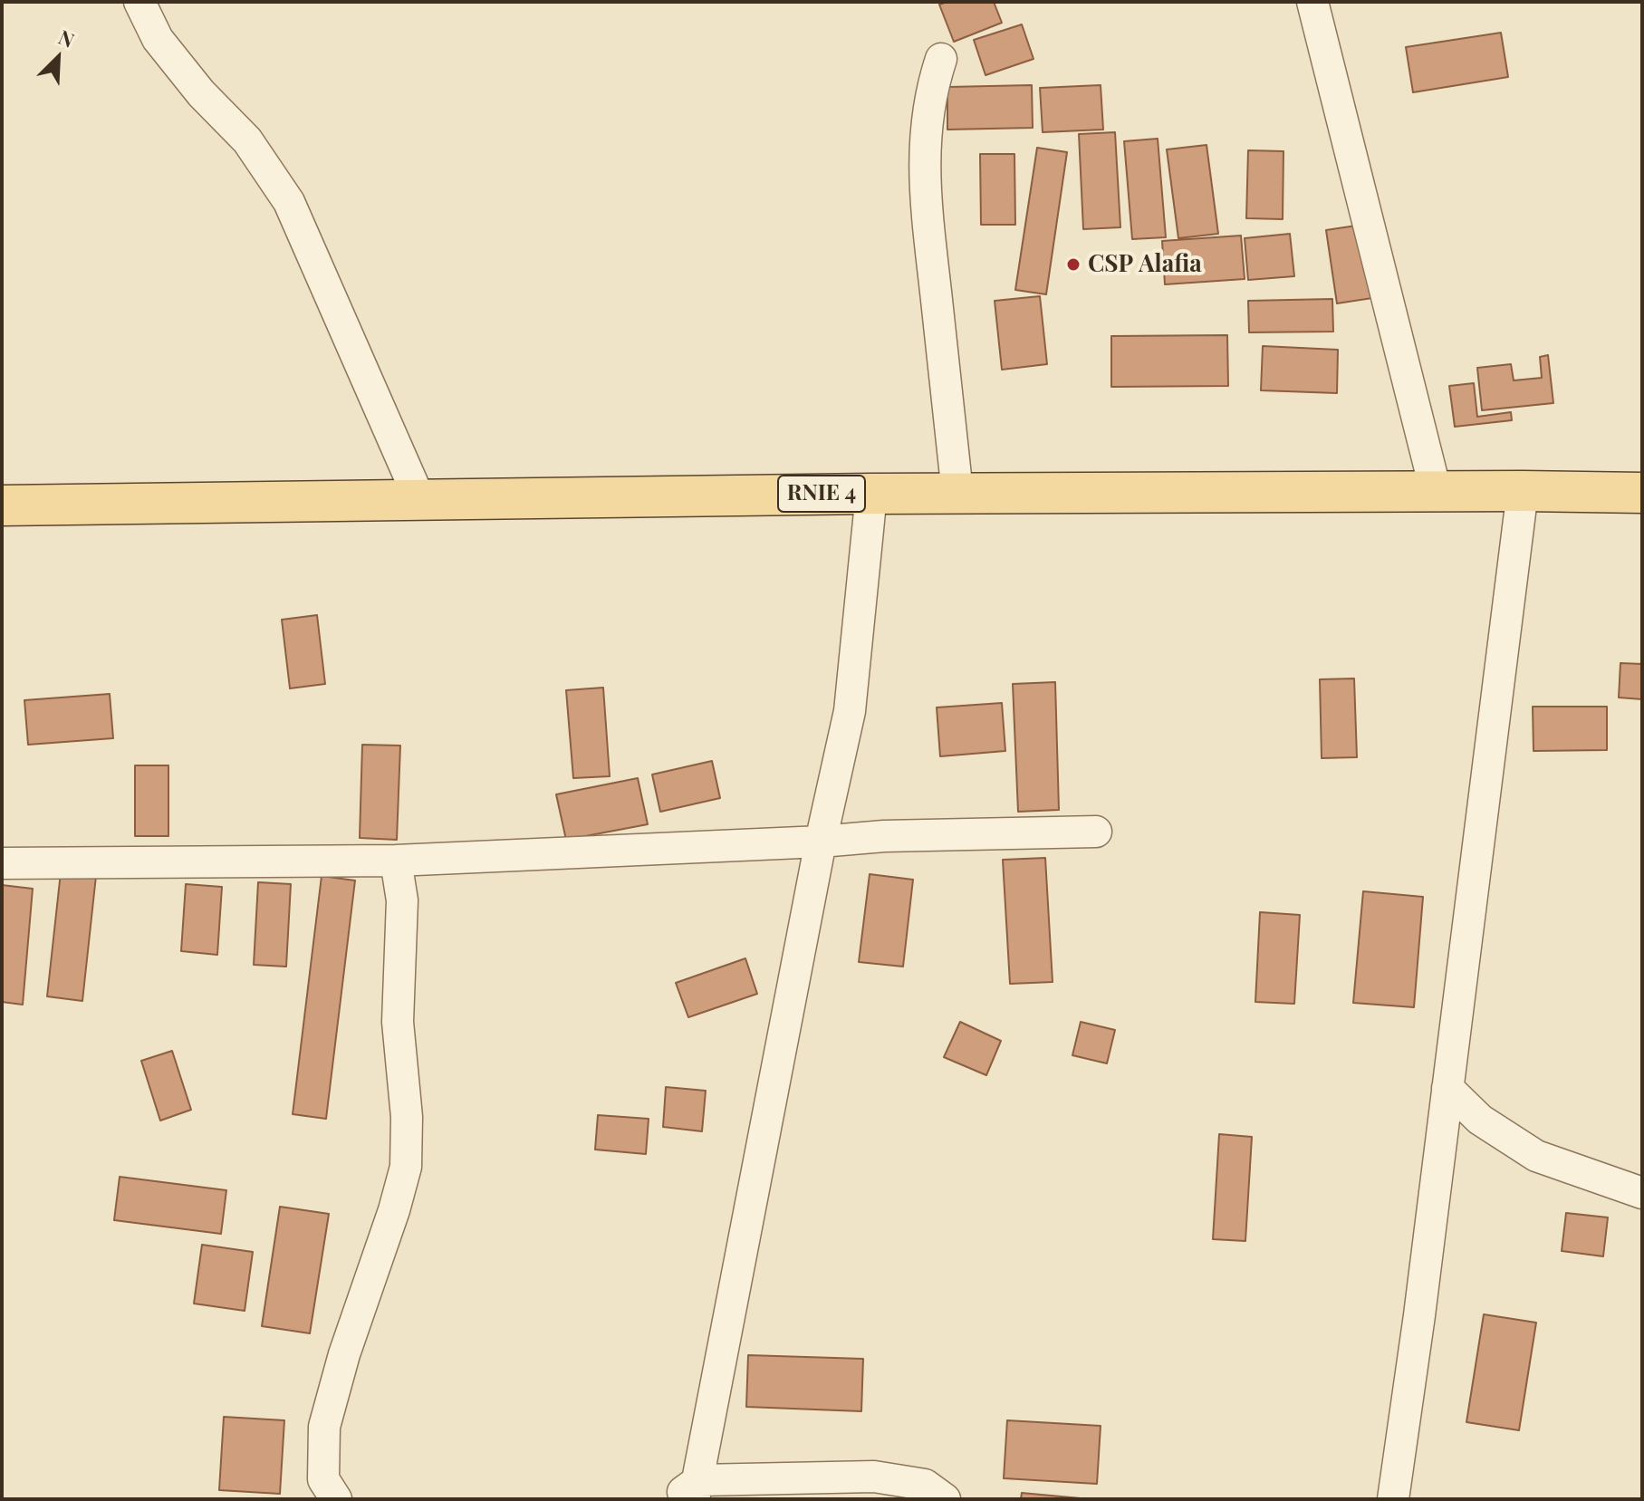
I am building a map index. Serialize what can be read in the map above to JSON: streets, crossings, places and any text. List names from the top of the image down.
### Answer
{
  "streets": {
    "main road": ["RNIE 4"]
  },
  "places": ["CSP Alafia"],
  "north": "top right"
}
